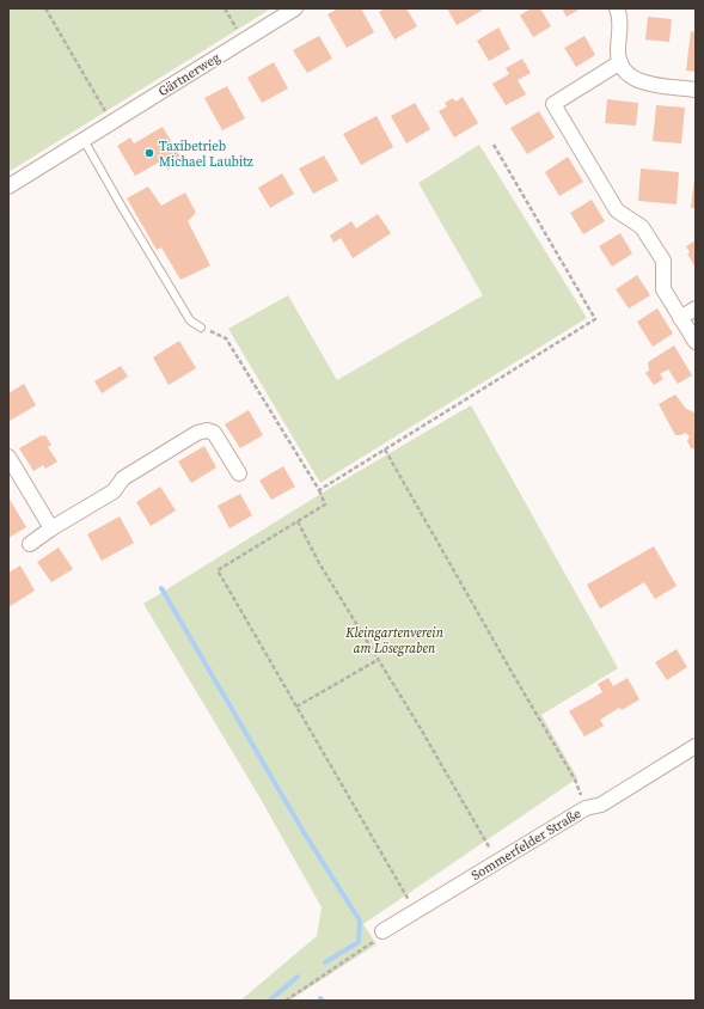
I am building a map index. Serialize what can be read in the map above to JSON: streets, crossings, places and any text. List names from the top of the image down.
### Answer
{
  "streets": {
    "street": ["Gärtnerweg", "Sommerfelder Straße"]
  },
  "parks": ["Kleingartenverein am Lösegraben"],
  "places": ["Taxibetrieb Michael Laubitz"]
}
